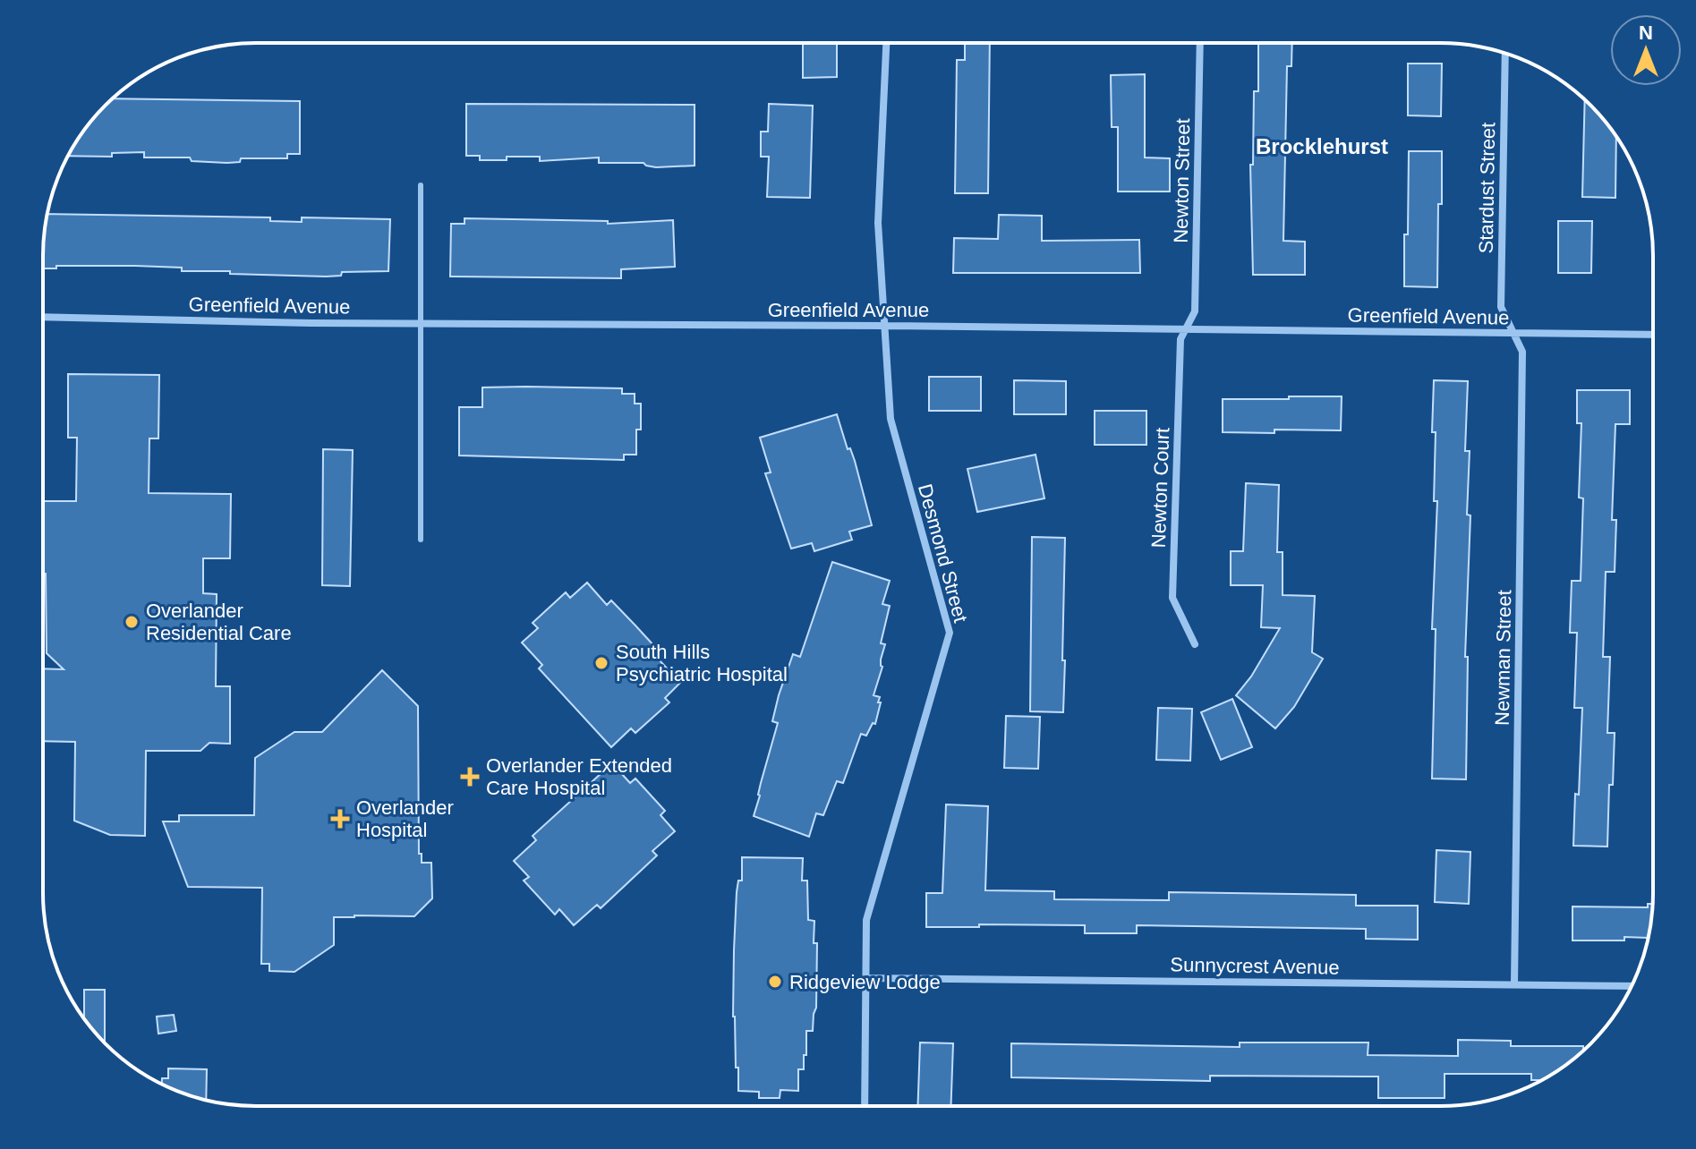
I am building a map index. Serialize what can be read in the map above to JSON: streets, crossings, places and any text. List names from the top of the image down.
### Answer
{
  "streets": {
    "street": [
      "Newton Street",
      "Stardust Street",
      "Greenfield Avenue",
      "Newton Court",
      "Desmond Street",
      "Newman Street",
      "Sunnycrest Avenue"
    ]
  },
  "crossings": [
    ["Newton Street", "Greenfield Avenue"],
    ["Newton Street", "Newton Court"],
    ["Stardust Street", "Greenfield Avenue"],
    ["Stardust Street", "Newman Street"],
    ["Greenfield Avenue", "Newton Court"],
    ["Greenfield Avenue", "Desmond Street"],
    ["Greenfield Avenue", "Newman Street"],
    ["Desmond Street", "Sunnycrest Avenue"],
    ["Newman Street", "Sunnycrest Avenue"]
  ],
  "districts": ["Brocklehurst"],
  "places": {
    "other": ["Overlander Residential Care", "South Hills Psychiatric Hospital", "Ridgeview Lodge"],
    "health": ["Overlander Extended Care Hospital", "Overlander Hospital"]
  },
  "north": "top"
}
